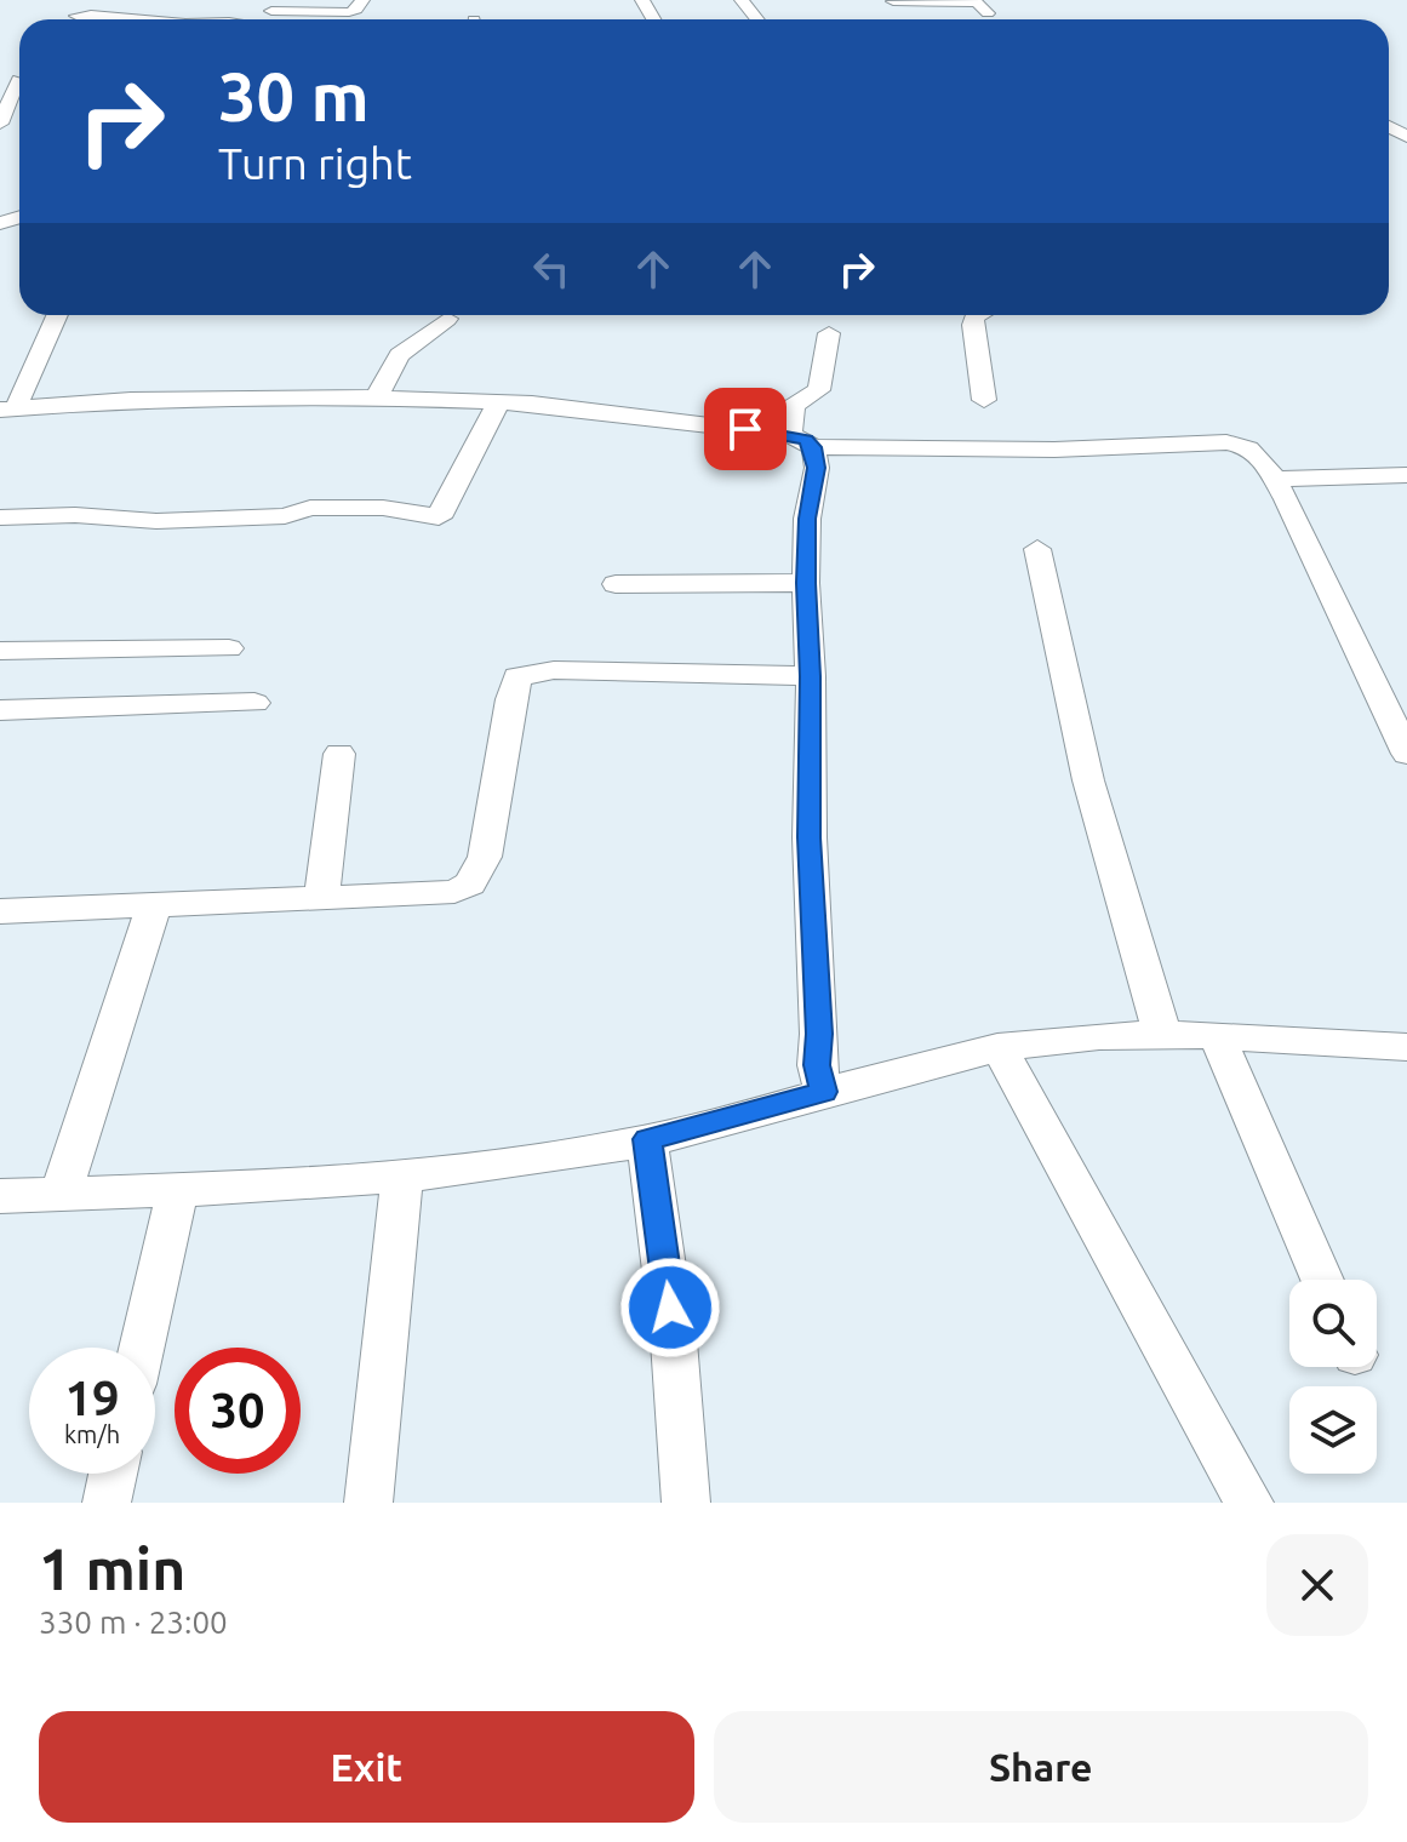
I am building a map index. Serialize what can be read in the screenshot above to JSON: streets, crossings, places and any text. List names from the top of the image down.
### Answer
{
  "page": {
    "turn": ["30 m", "Turn right"],
    "speed": "19 km/h",
    "limit": "30",
    "heading": ["1 min", "330 m · 23:00"],
    "buttons": ["Exit", "Share"]
  }
}
